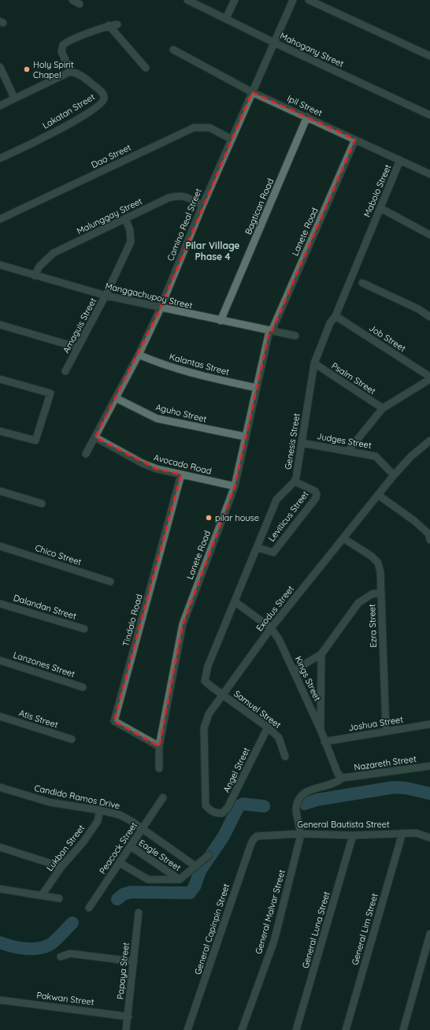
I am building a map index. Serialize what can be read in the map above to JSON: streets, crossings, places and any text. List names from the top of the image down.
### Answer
{
  "streets": {
    "street": [
      "Mahogany Street",
      "Ipil Street",
      "Lakatan Street",
      "Dao Street",
      "Mabolo Street",
      "Bagtican Road",
      "Malunggay Street",
      "Camino Real Street",
      "Lanete Road",
      "Manggachupoy Street",
      "Amaguis Street",
      "Job Street",
      "Kalantas Street",
      "Psalm Street",
      "Aguho Street",
      "Judges Street",
      "Genesis Street",
      "Avocado Road",
      "Leviticus Street",
      "Chico Street",
      "Dalandan Street",
      "Exodus Street",
      "Tindalo Road",
      "Ezra Street",
      "Lanzones Street",
      "Kings Street",
      "Samuel Street",
      "Atis Street",
      "Joshua Street",
      "Nazareth Street",
      "Angel Street",
      "Candido Ramos Drive",
      "General Bautista Street",
      "Lukban Street",
      "Peacock Street",
      "Eagle Street",
      "General Malvar Street",
      "General Capinpin Street",
      "General Lim Street",
      "General Luna Street",
      "Papaya Street",
      "Pakwan Street"
    ]
  },
  "crossings": [
    ["Mahogany Street", "Camino Real Street"],
    ["Ipil Street", "Mabolo Street"],
    ["Ipil Street", "Bagtican Road"],
    ["Ipil Street", "Camino Real Street"],
    ["Ipil Street", "Lanete Road"],
    ["Dao Street", "Camino Real Street"],
    ["Mabolo Street", "Genesis Street"],
    ["Bagtican Road", "Manggachupoy Street"],
    ["Malunggay Street", "Camino Real Street"],
    ["Malunggay Street", "Manggachupoy Street"],
    ["Malunggay Street", "Amaguis Street"],
    ["Camino Real Street", "Manggachupoy Street"],
    ["Camino Real Street", "Kalantas Street"],
    ["Camino Real Street", "Aguho Street"],
    ["Camino Real Street", "Avocado Road"],
    ["Lanete Road", "Manggachupoy Street"],
    ["Lanete Road", "Kalantas Street"],
    ["Lanete Road", "Aguho Street"],
    ["Lanete Road", "Avocado Road"],
    ["Lanete Road", "Tindalo Road"],
    ["Manggachupoy Street", "Amaguis Street"],
    ["Job Street", "Genesis Street"],
    ["Psalm Street", "Genesis Street"],
    ["Judges Street", "Genesis Street"],
    ["Judges Street", "Exodus Street"],
    ["Genesis Street", "Leviticus Street"],
    ["Genesis Street", "Exodus Street"],
    ["Genesis Street", "Kings Street"],
    ["Genesis Street", "Samuel Street"],
    ["Avocado Road", "Tindalo Road"],
    ["Exodus Street", "Ezra Street"],
    ["Exodus Street", "Kings Street"],
    ["Exodus Street", "Samuel Street"],
    ["Exodus Street", "Angel Street"],
    ["Ezra Street", "Joshua Street"],
    ["Kings Street", "Joshua Street"],
    ["Kings Street", "Nazareth Street"],
    ["Samuel Street", "Angel Street"],
    ["Candido Ramos Drive", "Lukban Street"],
    ["Candido Ramos Drive", "Peacock Street"],
    ["General Bautista Street", "General Malvar Street"],
    ["General Bautista Street", "General Capinpin Street"],
    ["General Bautista Street", "General Lim Street"],
    ["General Bautista Street", "General Luna Street"],
    ["Peacock Street", "Eagle Street"],
    ["Papaya Street", "Pakwan Street"]
  ],
  "districts": ["Pilar Village Phase 4"],
  "places": ["Holy Spirit Chapel", "pilar house"]
}
